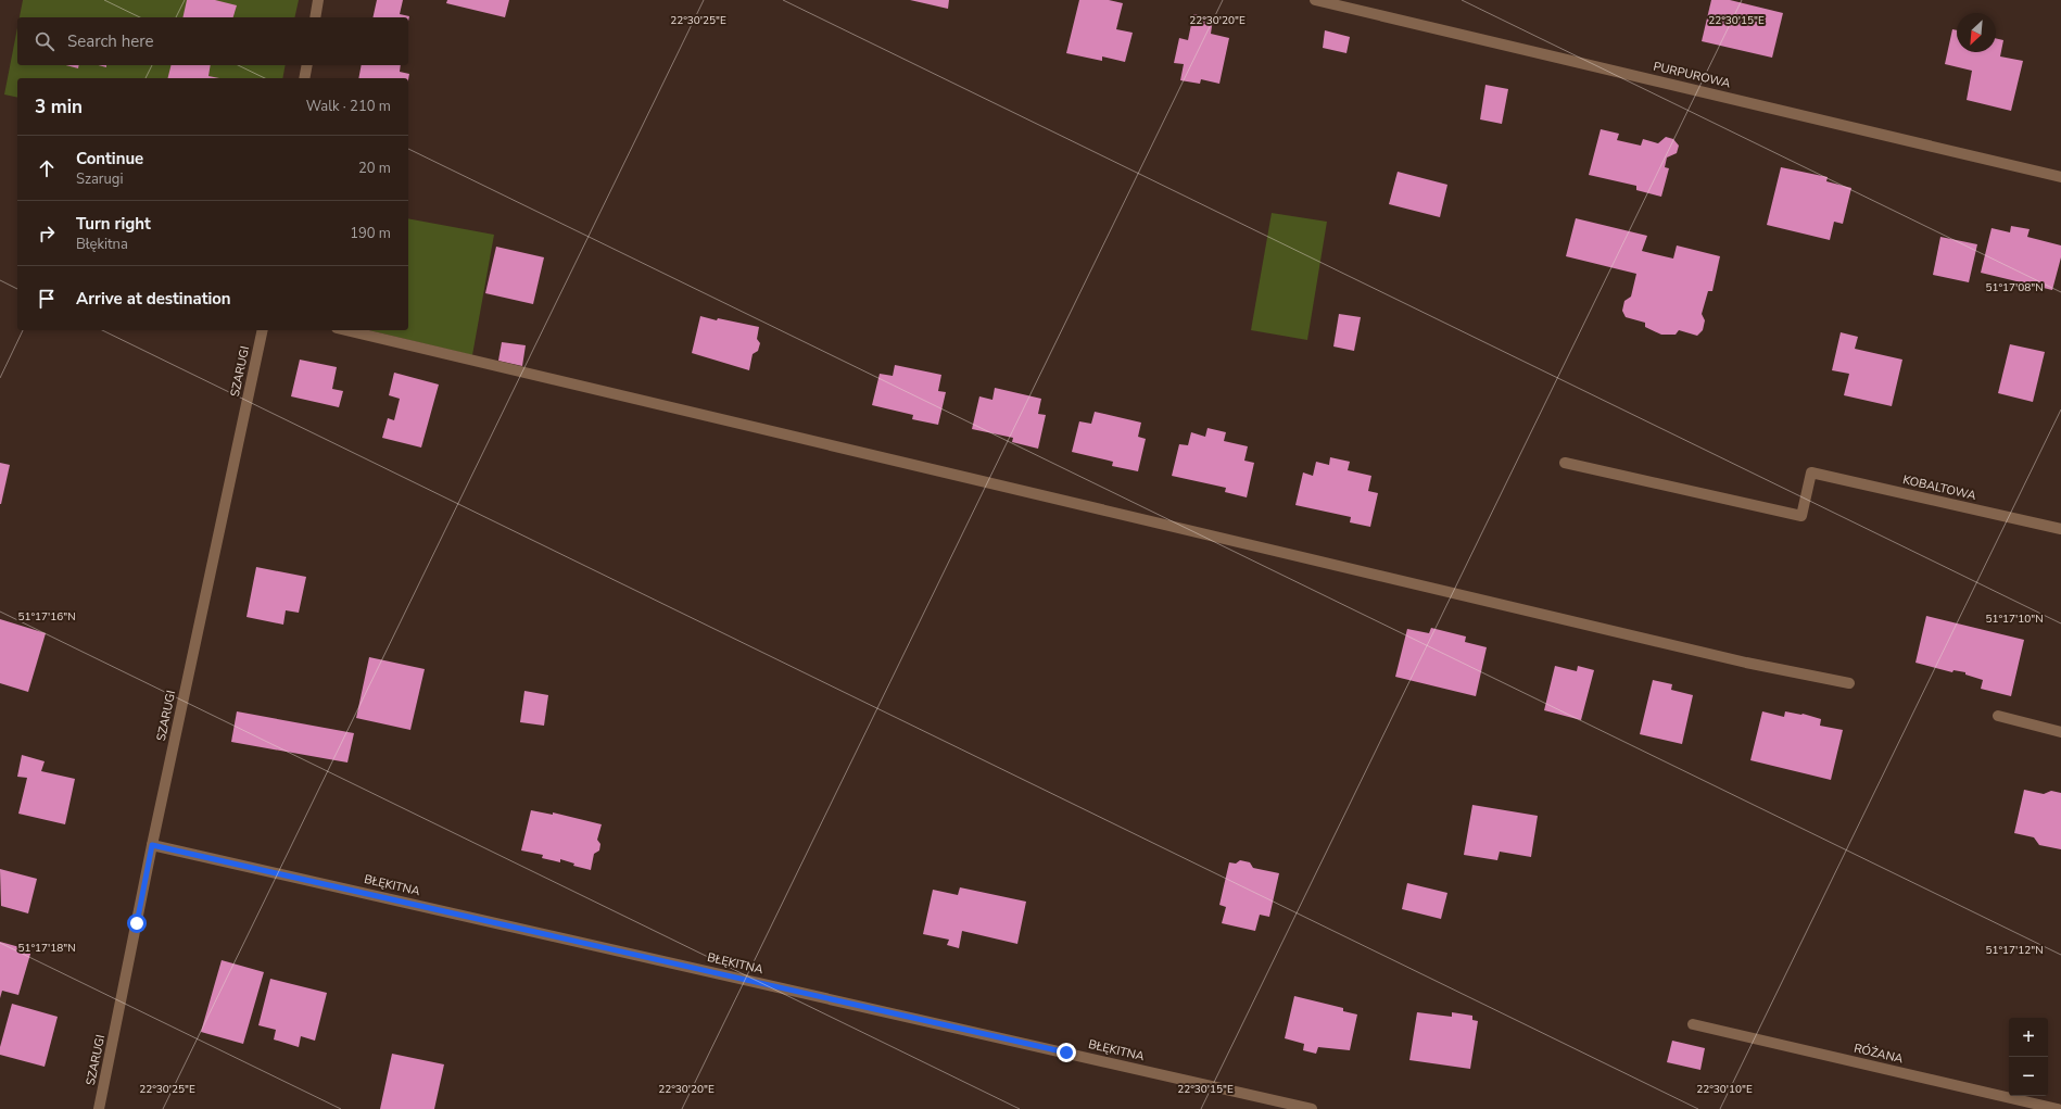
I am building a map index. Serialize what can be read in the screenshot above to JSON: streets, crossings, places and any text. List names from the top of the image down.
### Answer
{
  "streets": {
    "street": [
      "PURPUROWA",
      "SZARUGI",
      "KOBALTOWA",
      "BŁĘKITNA",
      "RÓŻANA"
    ]
  },
  "crossings": [
    ["SZARUGI", "BŁĘKITNA"]
  ],
  "north": "bottom left",
  "page": {
    "search": "Search here",
    "heading": ["3 min", "Walk · 210 m"],
    "list": [
      ["Continue", "Szarugi", "20 m"],
      ["Turn right", "Błękitna", "190 m"],
      "Arrive at destination"
    ],
    "map_buttons": ["+", "−"]
  },
  "coordinates": [
    "22°30'20\"E",
    "22°30'25\"E",
    "22°30'15\"E",
    "51°17'08\"N",
    "51°17'16\"N",
    "51°17'10\"N",
    "51°17'18\"N",
    "51°17'12\"N",
    "22°30'10\"E"
  ]
}
